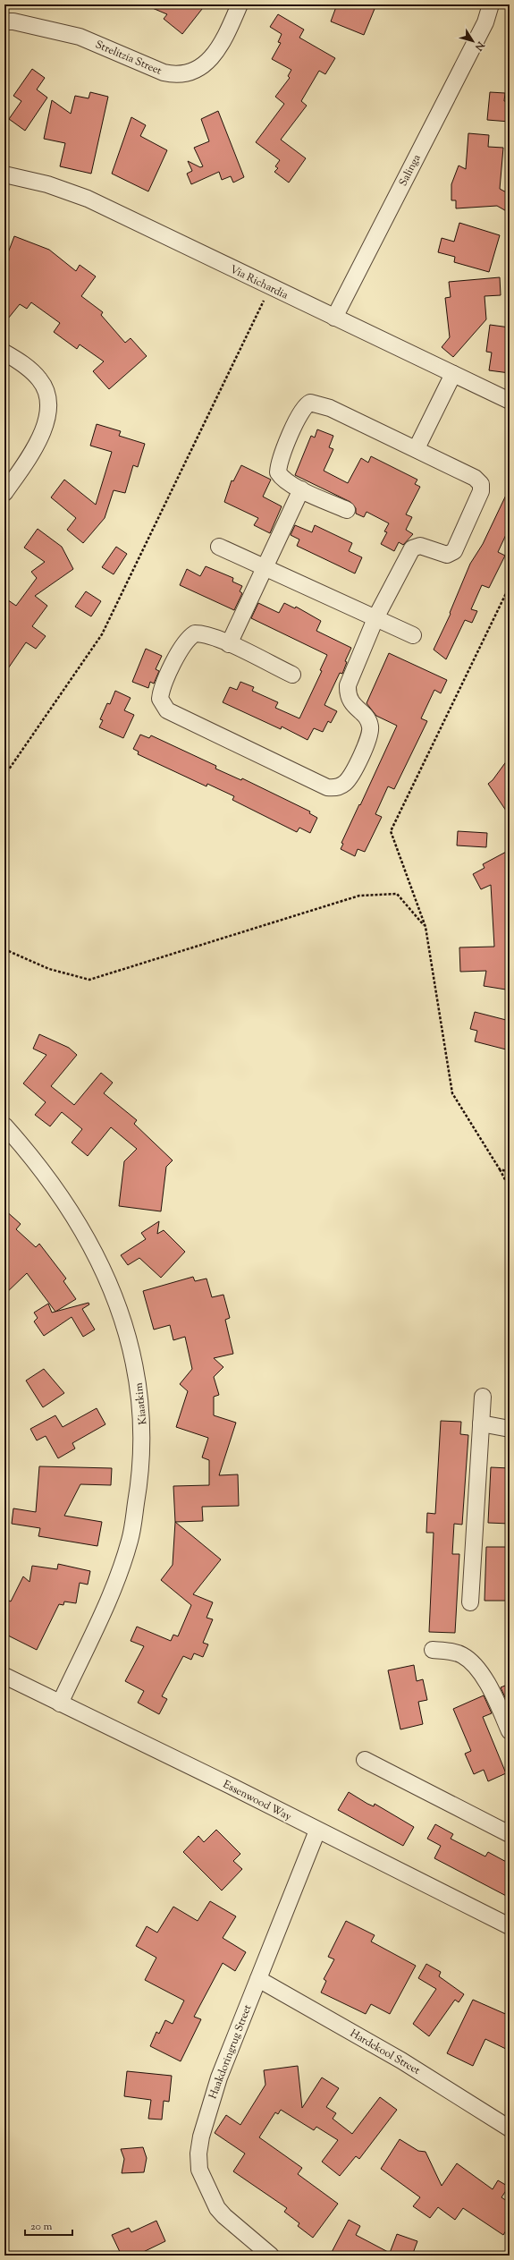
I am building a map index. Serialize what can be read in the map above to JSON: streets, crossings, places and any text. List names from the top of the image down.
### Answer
{
  "streets": {
    "street": [
      "Strelitzia Street",
      "Salinga",
      "Via Richardia",
      "Kiaatkim",
      "Essenwood Way",
      "Haakdoringrug Street",
      "Hardekool Street"
    ]
  },
  "crossings": [
    ["Salinga", "Via Richardia"],
    ["Kiaatkim", "Essenwood Way"],
    ["Essenwood Way", "Haakdoringrug Street"],
    ["Haakdoringrug Street", "Hardekool Street"]
  ],
  "scale_bar": "20 m",
  "north": "bottom right"
}
